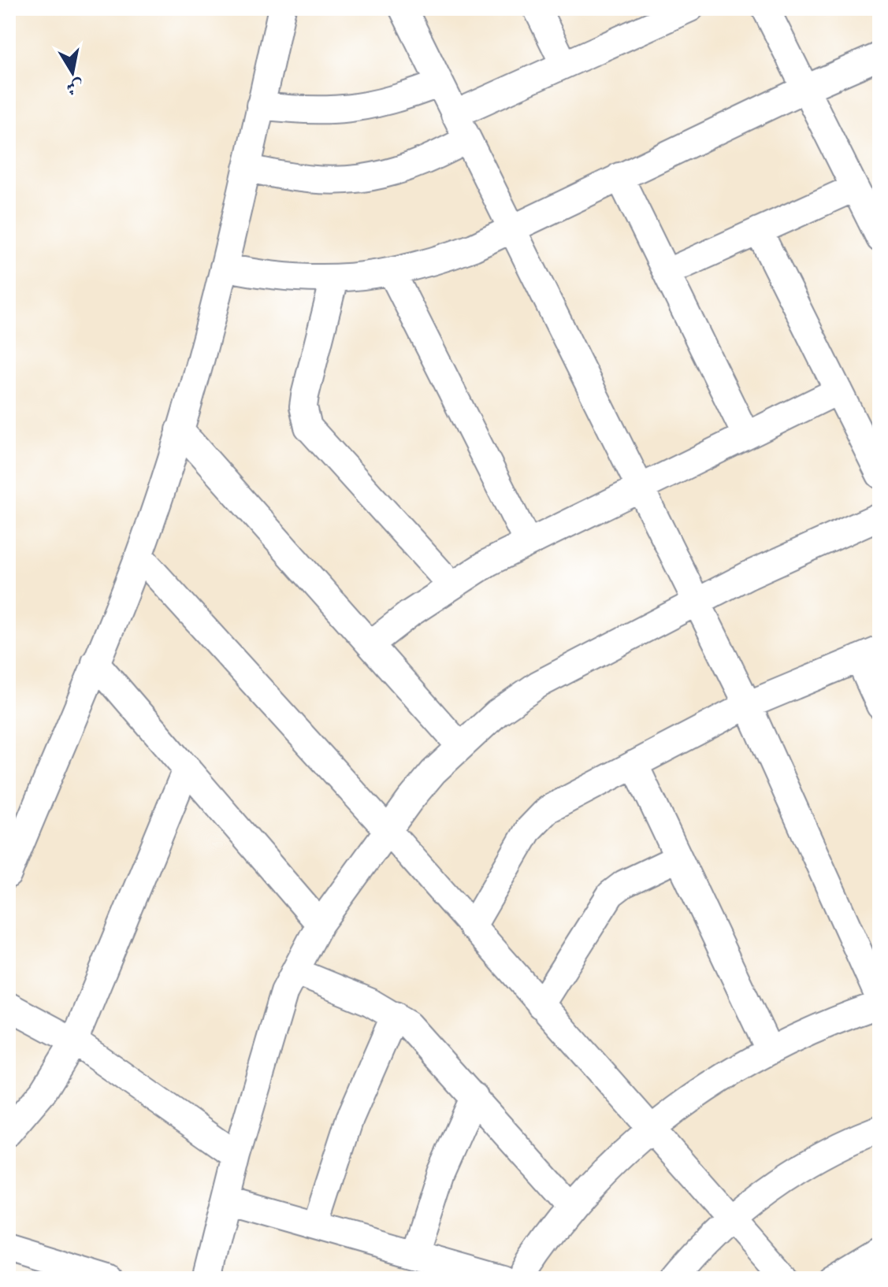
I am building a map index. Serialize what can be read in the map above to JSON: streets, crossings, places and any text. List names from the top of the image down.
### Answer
{
  "north": "bottom"
}
